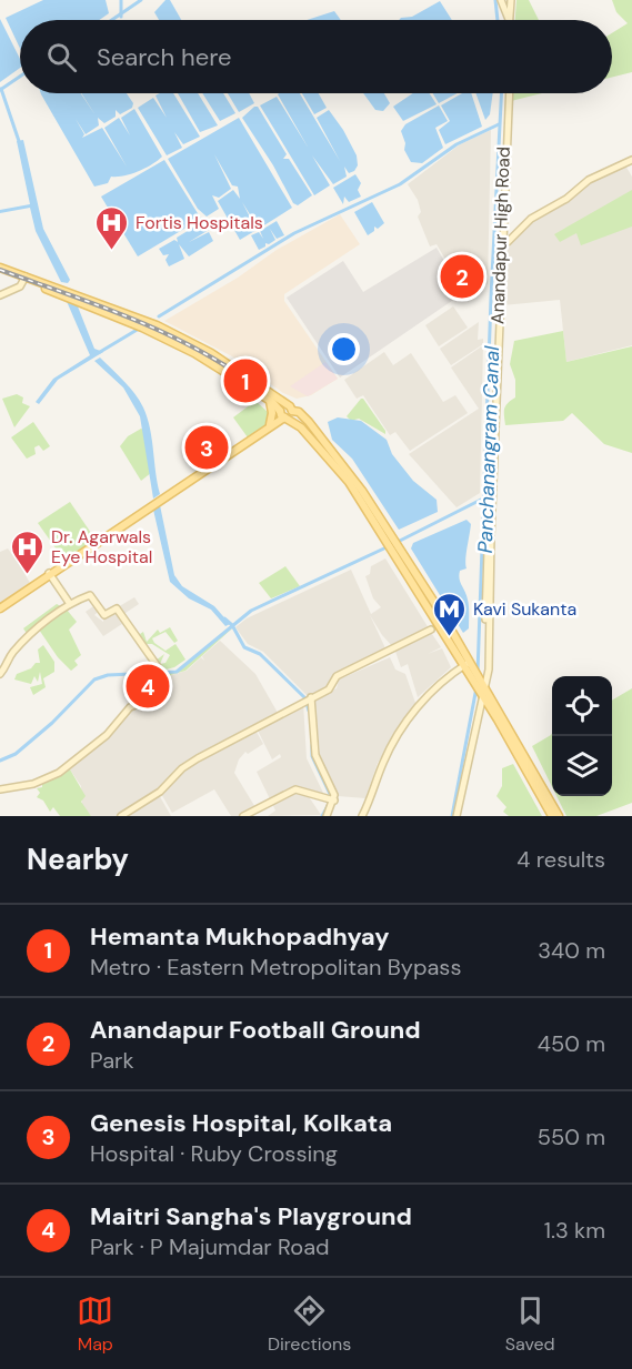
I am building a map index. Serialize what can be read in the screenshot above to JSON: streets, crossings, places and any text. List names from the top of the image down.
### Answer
{
  "streets": {
    "street": ["Anandapur High Road"]
  },
  "water": ["Panchanangram Canal"],
  "places": {
    "hospital": ["Fortis Hospitals", "Dr. Agarwals Eye Hospital"],
    "metro station": ["Kavi Sukanta"]
  },
  "page": {
    "search": "Search here",
    "pins": [
      "2",
      "1",
      "3",
      "4"
    ],
    "heading": ["Nearby", "4 results"],
    "list": [
      {
        "mark": "1",
        "name": "Hemanta Mukhopadhyay",
        "note": "Metro · Eastern Metropolitan Bypass",
        "value": "340 m"
      },
      {
        "mark": "2",
        "name": "Anandapur Football Ground",
        "note": "Park",
        "value": "450 m"
      },
      {
        "mark": "3",
        "name": "Genesis Hospital, Kolkata",
        "note": "Hospital · Ruby Crossing",
        "value": "550 m"
      },
      {
        "mark": "4",
        "name": "Maitri Sangha's Playground",
        "note": "Park · P Majumdar Road",
        "value": "1.3 km"
      }
    ],
    "nav": ["Map", "Directions", "Saved"]
  }
}
